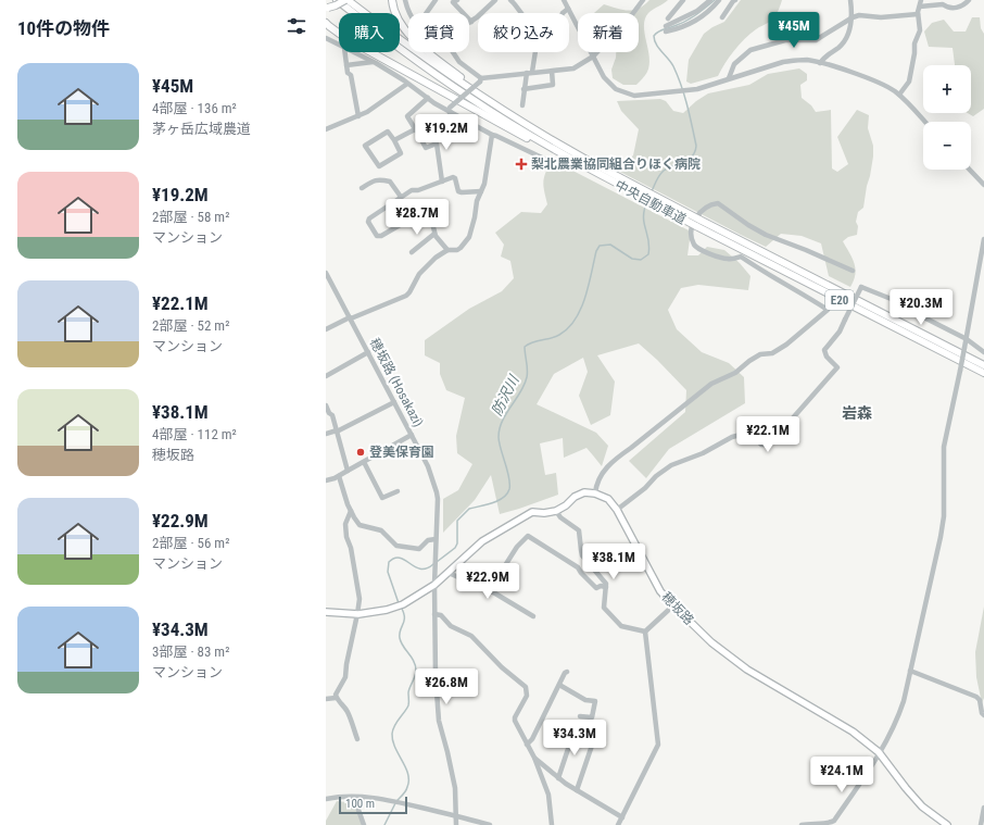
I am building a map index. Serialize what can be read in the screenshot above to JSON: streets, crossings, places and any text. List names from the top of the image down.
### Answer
{
  "streets": {
    "highway": ["中央自動車道", "E20"],
    "main road": ["穂坂路"],
    "street": ["穂坂路 (Hosakazi)"]
  },
  "districts": ["岩森"],
  "water": ["防沢川"],
  "places": {
    "health": ["梨北農業協同組合りほく病院"],
    "other": ["登美保育園"]
  },
  "scale_bar": "100 m",
  "page": {
    "heading": "10件の物件",
    "price": [
      "¥45M",
      "¥19.2M",
      "¥28.7M",
      "¥20.3M",
      "¥22.1M",
      "¥38.1M",
      "¥22.9M",
      "¥26.8M",
      "¥34.3M",
      "¥24.1M"
    ],
    "chip": [
      "購入",
      "賃貸",
      "絞り込み",
      "新着"
    ],
    "list": [
      {
        "name": "¥45M",
        "note": "4部屋 · 136 m² · 茅ヶ岳広域農道"
      },
      {
        "name": "¥19.2M",
        "note": "2部屋 · 58 m² · マンション"
      },
      {
        "name": "¥22.1M",
        "note": "2部屋 · 52 m² · マンション"
      },
      {
        "name": "¥38.1M",
        "note": "4部屋 · 112 m² · 穂坂路"
      },
      {
        "name": "¥22.9M",
        "note": "2部屋 · 56 m² · マンション"
      },
      {
        "name": "¥34.3M",
        "note": "3部屋 · 83 m² · マンション"
      }
    ],
    "map_buttons": ["+", "−"],
    "scale": "100 m"
  }
}
